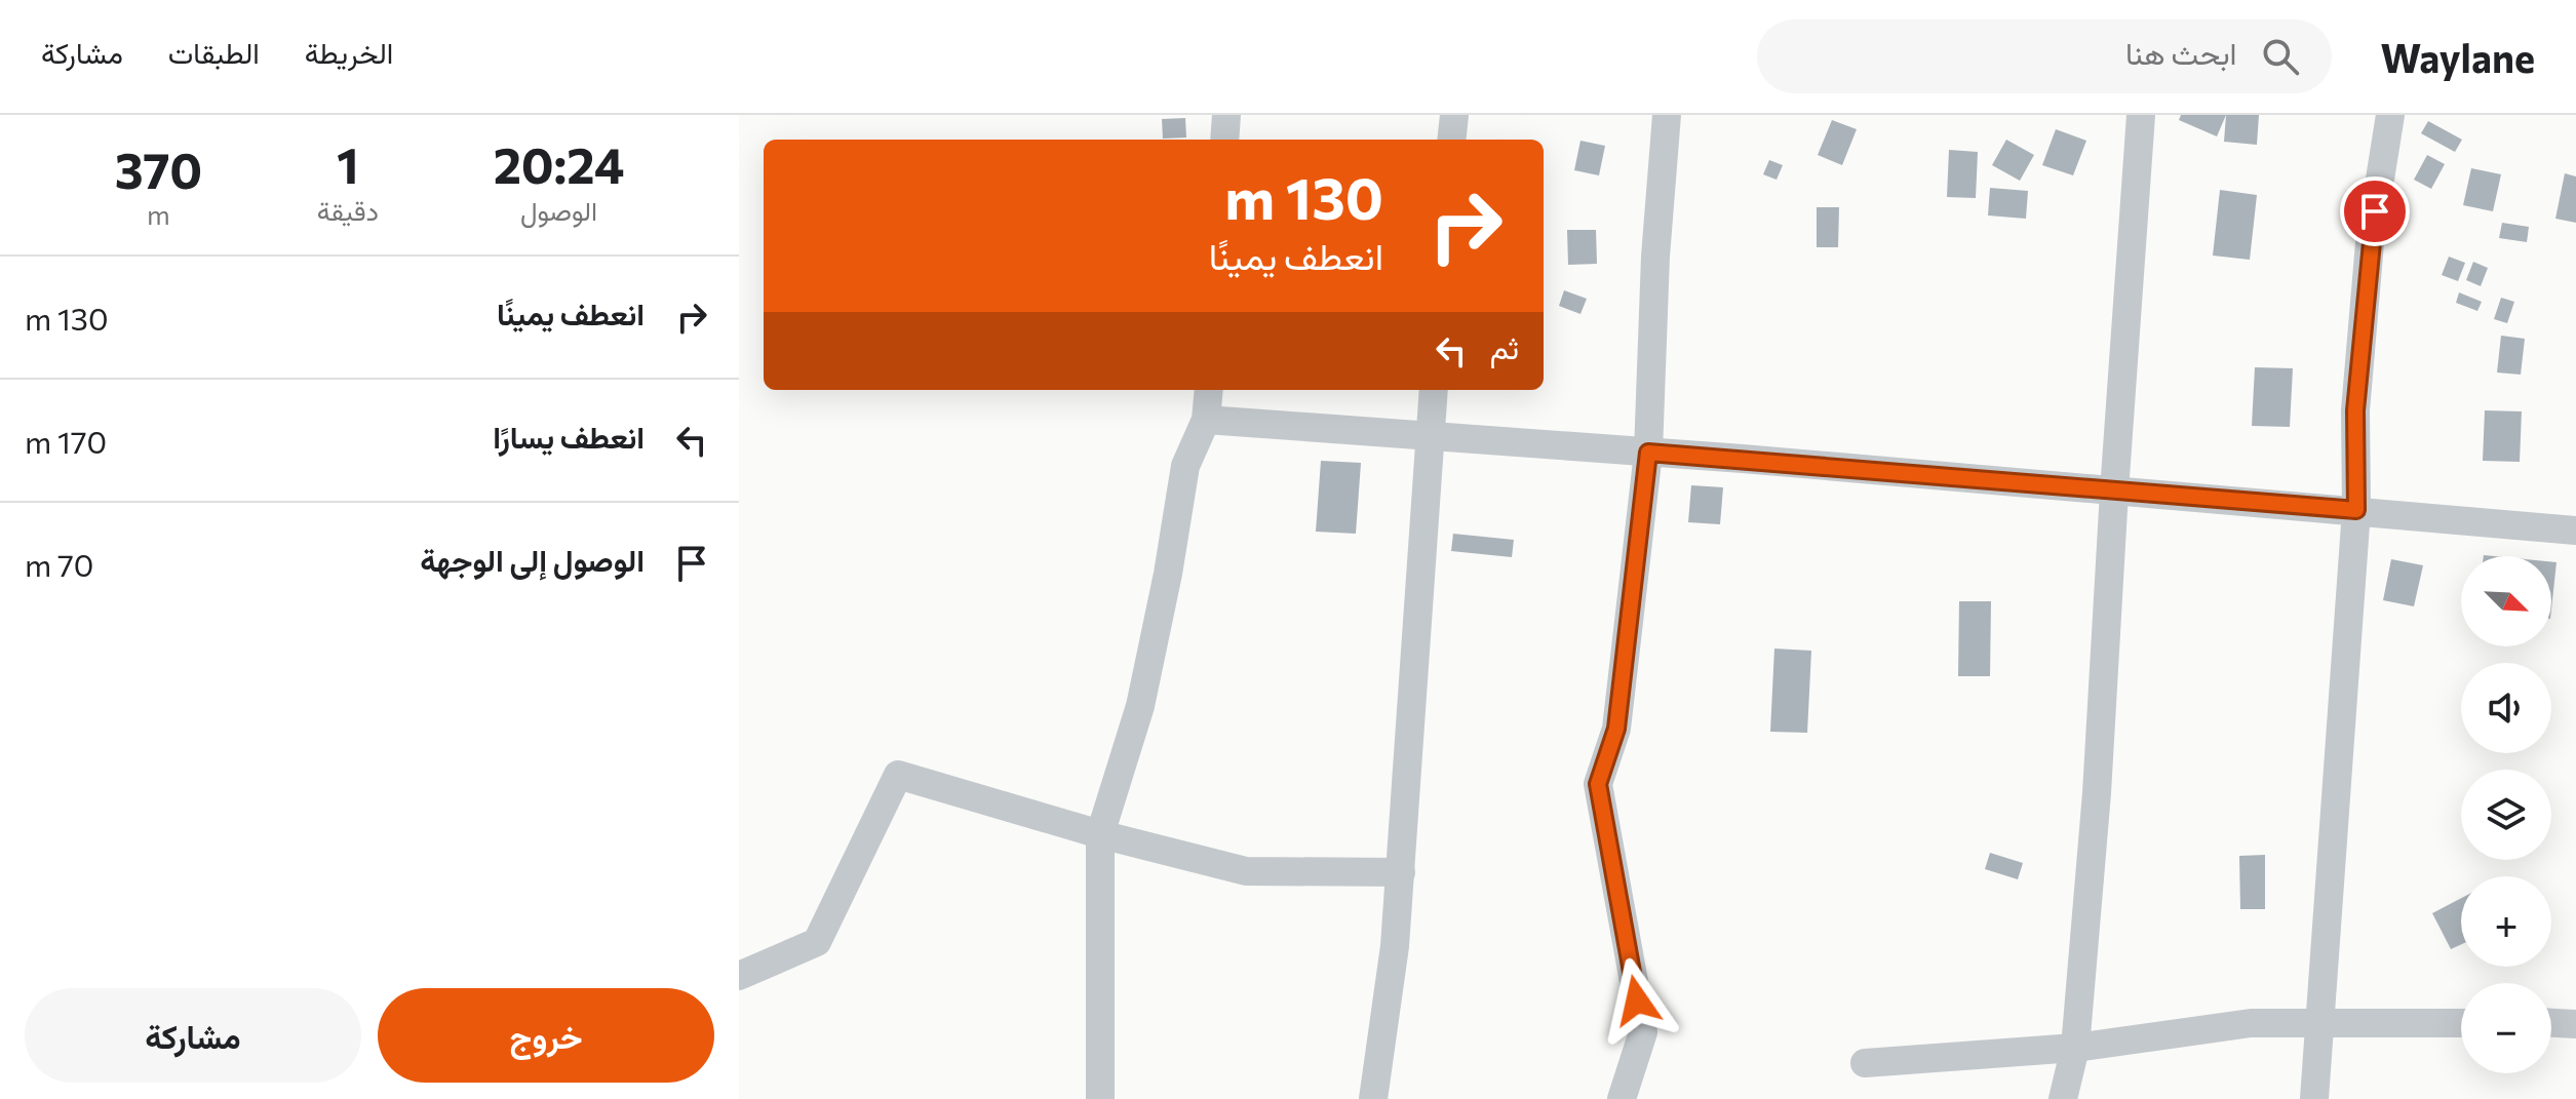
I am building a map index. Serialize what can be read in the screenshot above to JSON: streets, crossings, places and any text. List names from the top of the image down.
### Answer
{
  "north": "bottom right",
  "page": {
    "header": "Waylane",
    "search": "ابحث هنا",
    "nav": ["الخريطة", "الطبقات", "مشاركة"],
    "eta": [
      "20:24",
      "الوصول",
      "1",
      "دقيقة",
      "370",
      "m"
    ],
    "turn": ["130 m", "انعطف يمينًا"],
    "list": [
      {
        "name": "انعطف يمينًا",
        "value": "130 m"
      },
      {
        "name": "انعطف يسارًا",
        "value": "170 m"
      },
      {
        "name": "الوصول إلى الوجهة",
        "value": "70 m"
      }
    ],
    "then": "ثم",
    "map_buttons": ["+", "−"],
    "buttons": ["خروج", "مشاركة"]
  }
}
